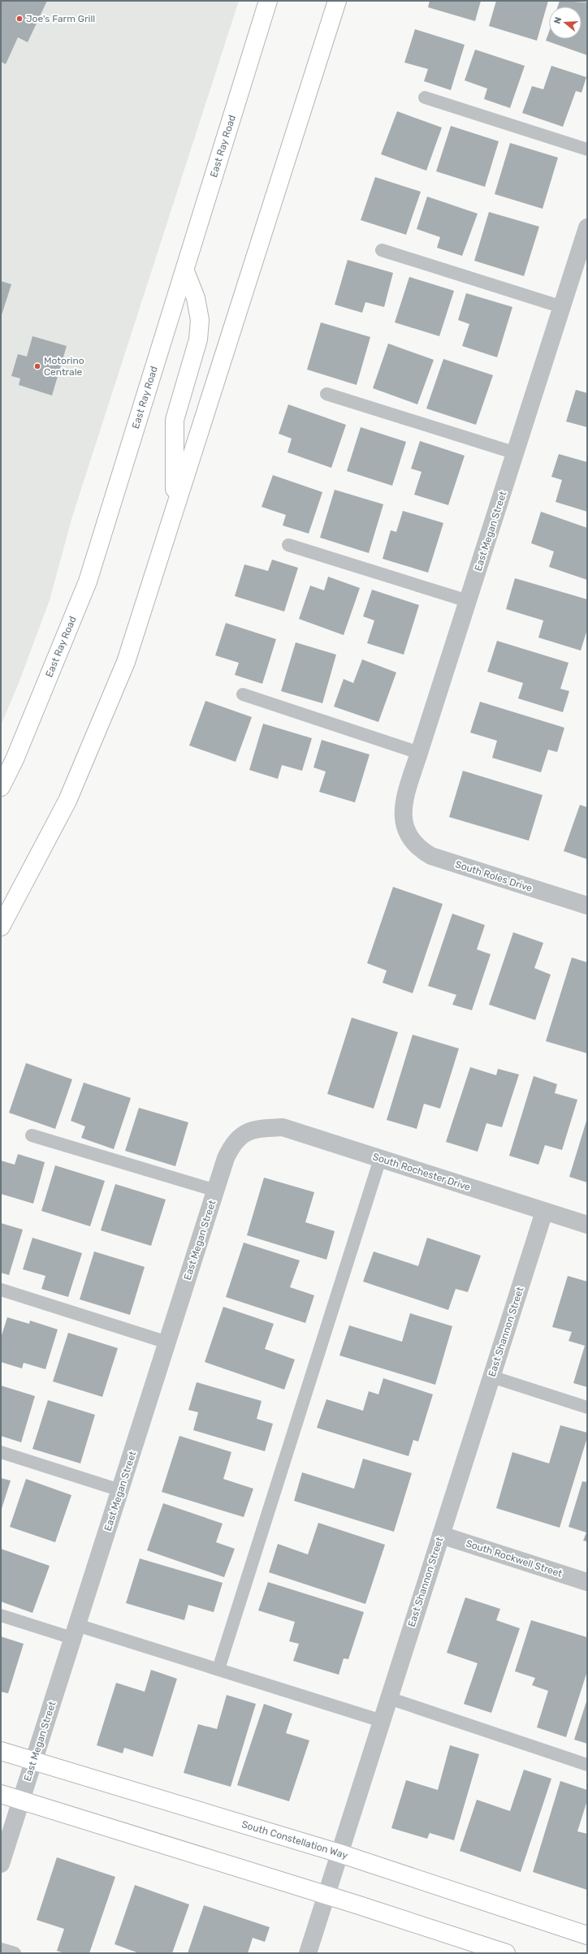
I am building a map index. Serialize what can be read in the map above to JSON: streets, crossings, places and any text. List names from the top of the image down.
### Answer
{
  "streets": {
    "main road": ["East Ray Road", "South Constellation Way"],
    "street": [
      "East Megan Street",
      "South Roles Drive",
      "South Rochester Drive",
      "East Shannon Street",
      "South Rockwell Street"
    ]
  },
  "crossings": [
    ["East Megan Street", "South Roles Drive"],
    ["East Megan Street", "South Rochester Drive"],
    ["East Megan Street", "South Constellation Way"],
    ["South Rochester Drive", "East Shannon Street"],
    ["East Shannon Street", "South Rockwell Street"],
    ["East Shannon Street", "South Constellation Way"]
  ],
  "places": ["Joe's Farm Grill", "Motorino Centrale"],
  "north": "left"
}
